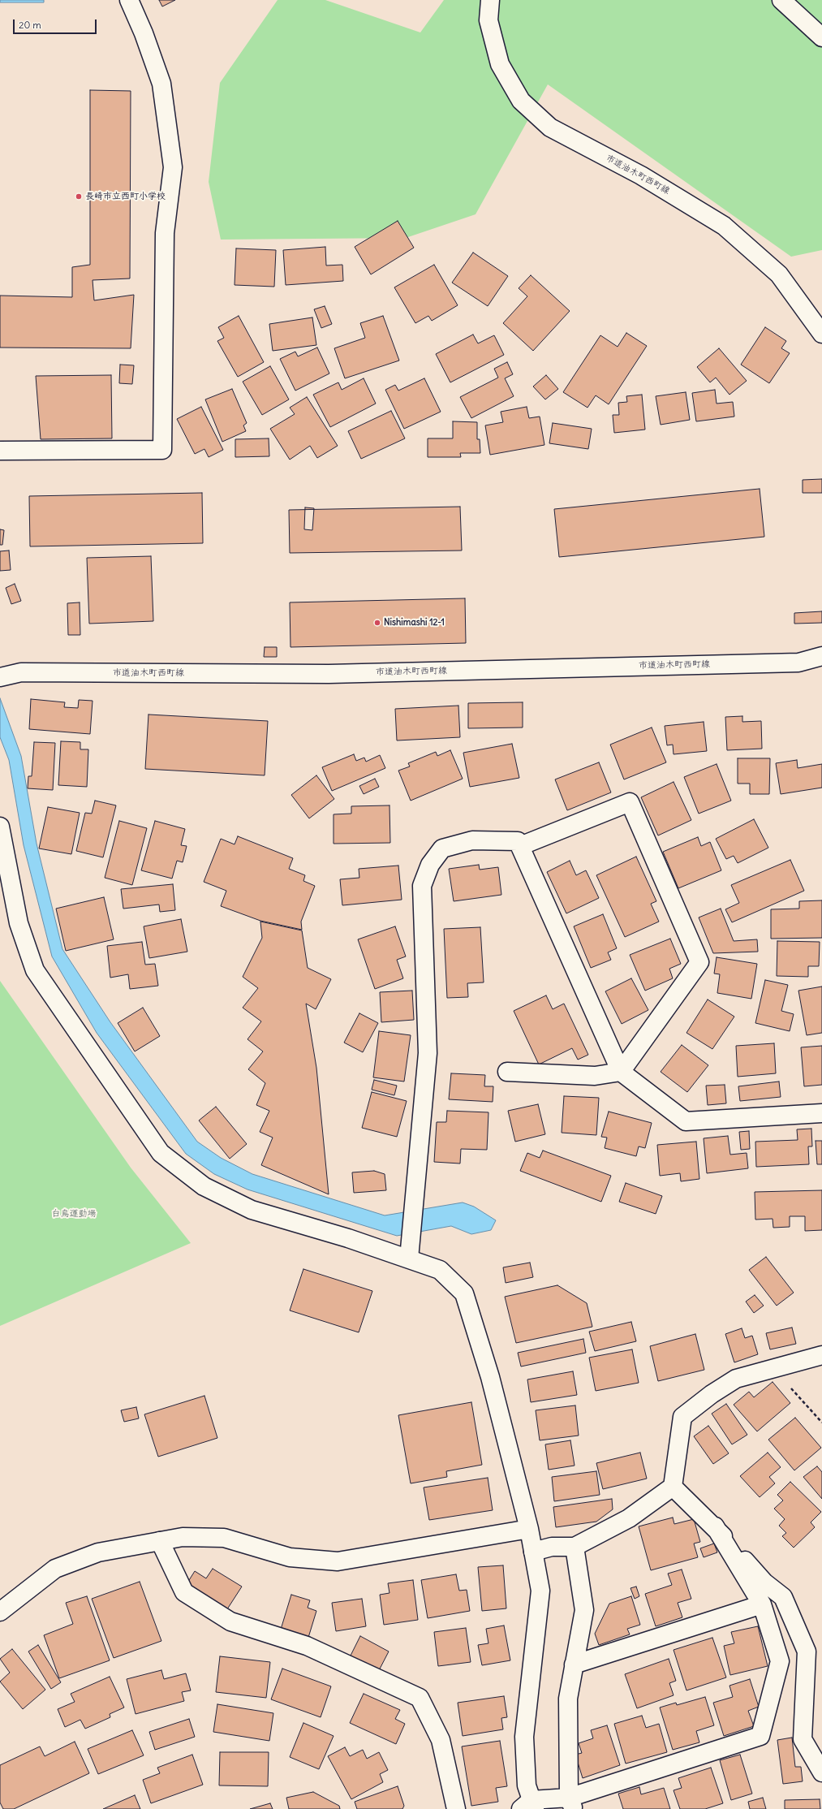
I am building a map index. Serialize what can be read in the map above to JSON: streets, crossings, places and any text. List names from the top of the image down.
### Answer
{
  "streets": {
    "street": ["市道油木町西町線"]
  },
  "parks": ["白鳥運動場"],
  "places": ["長崎市立西町小学校", "Nishimashi 12-1"],
  "scale_bar": "20 m"
}
